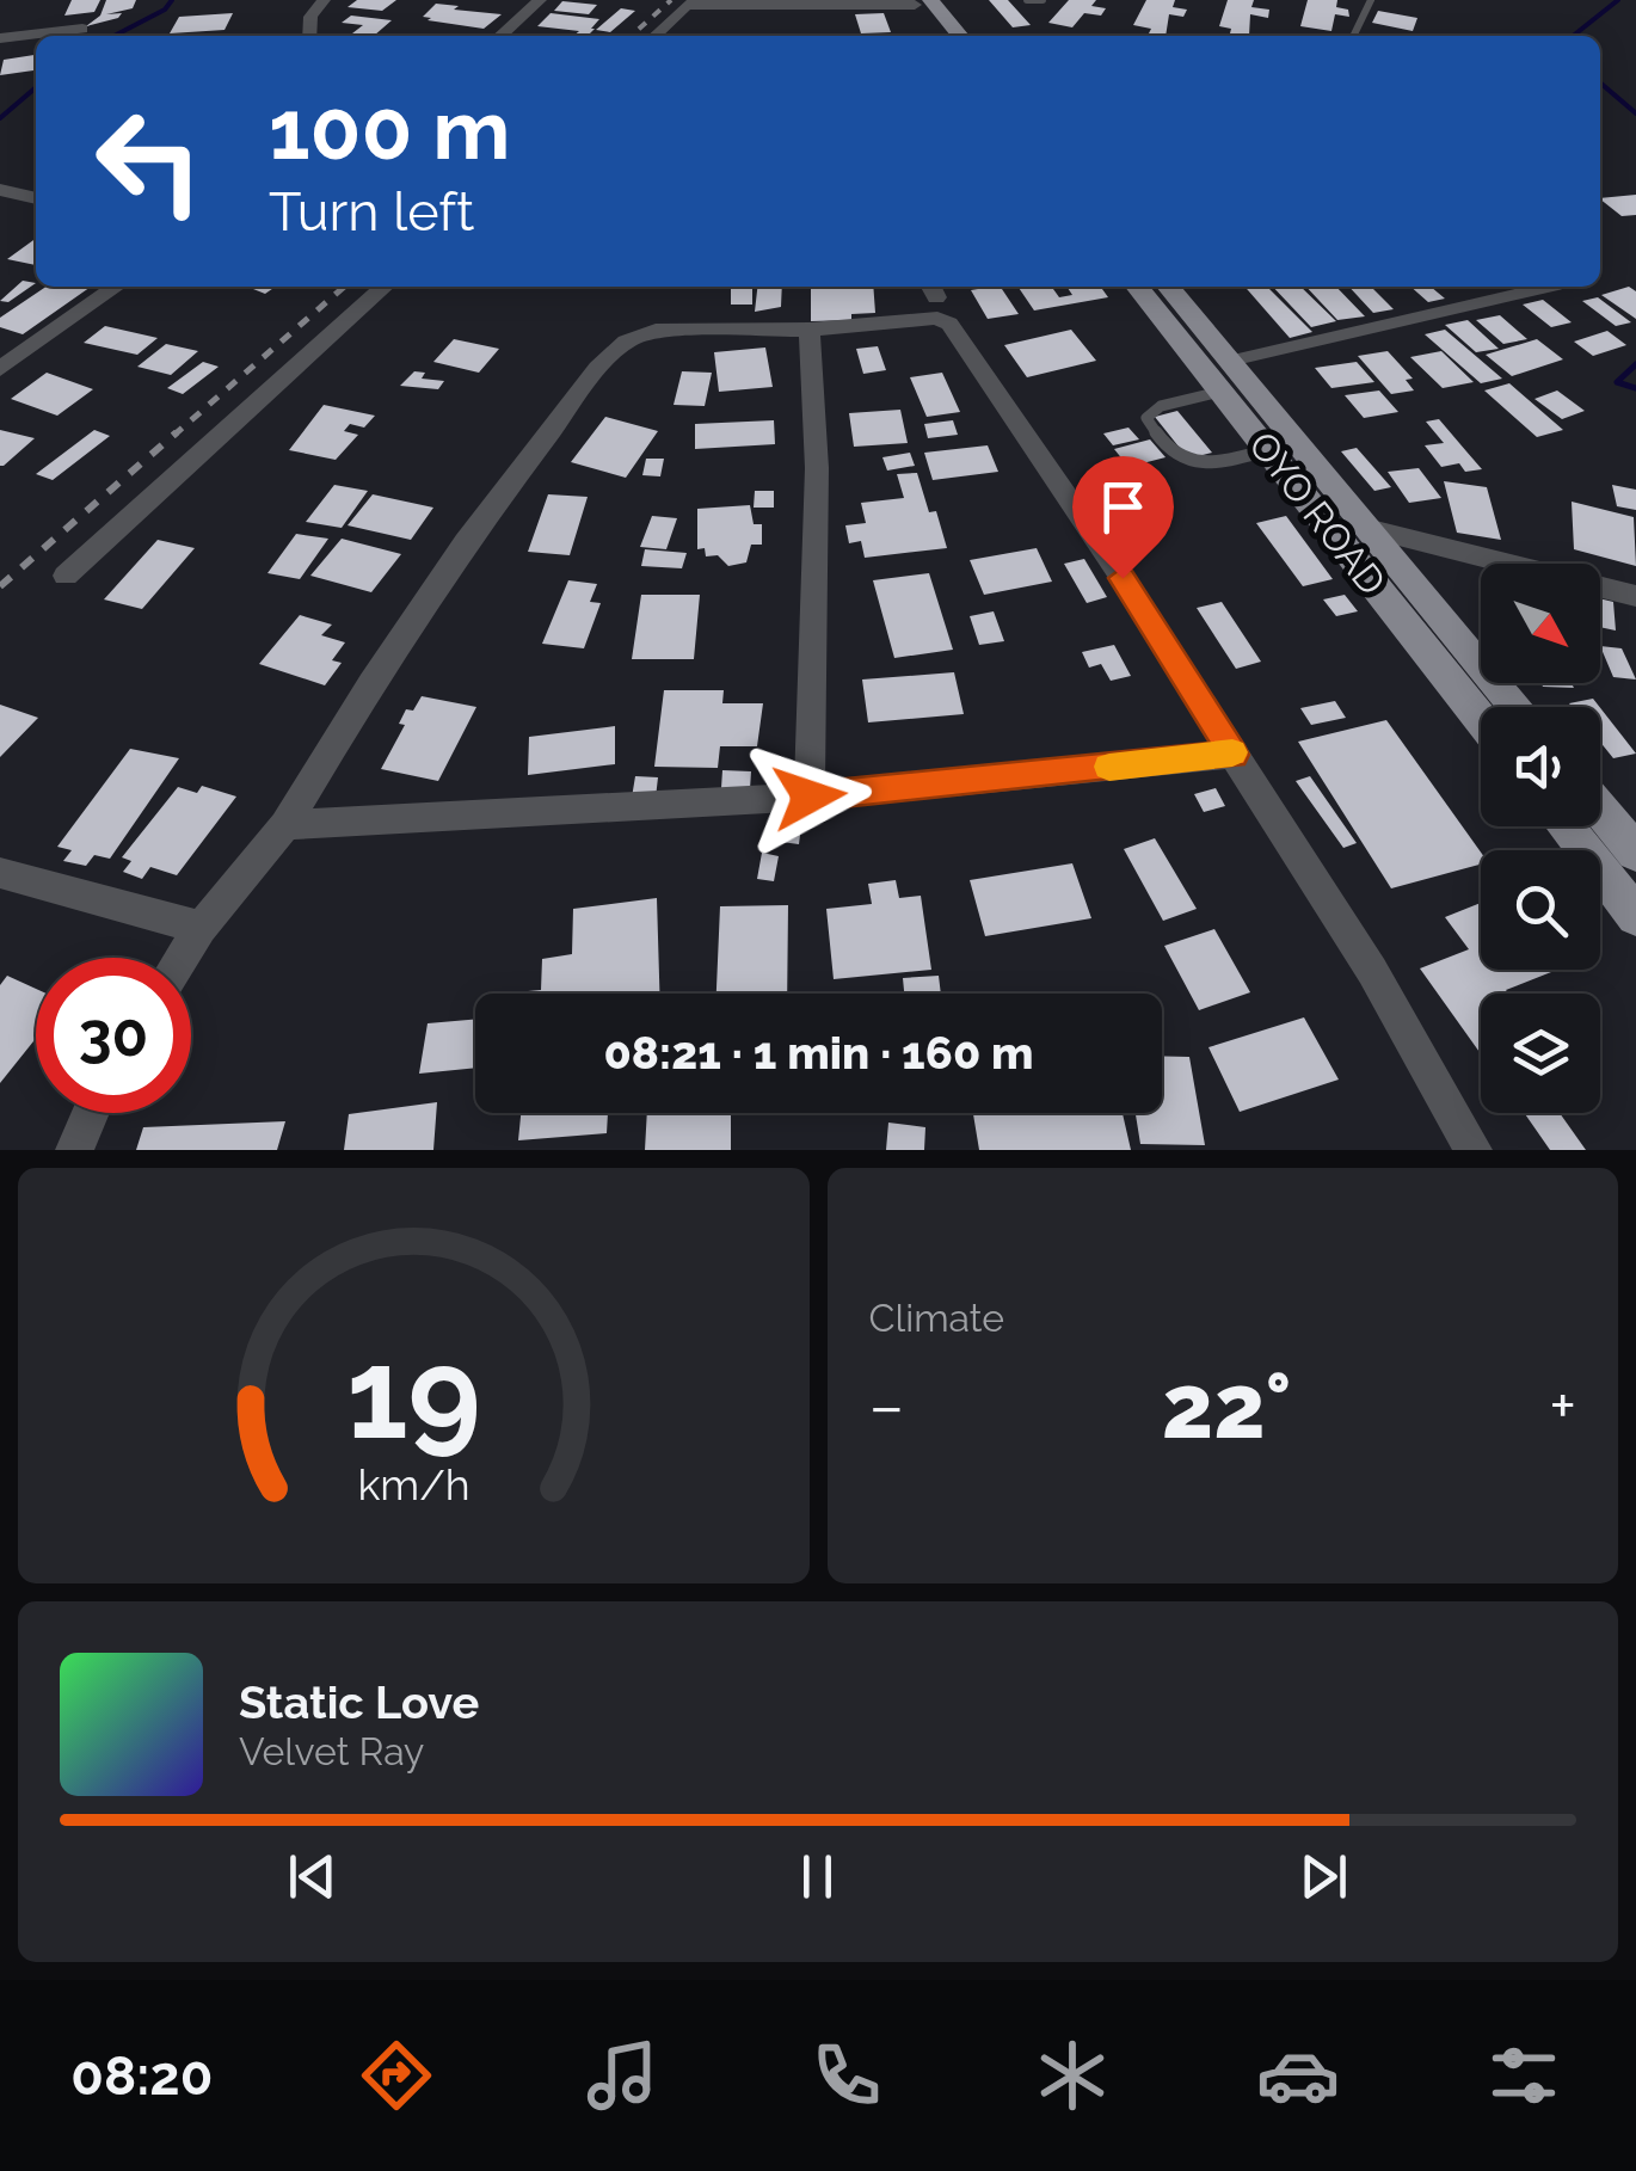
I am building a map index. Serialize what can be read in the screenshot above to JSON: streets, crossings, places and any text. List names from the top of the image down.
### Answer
{
  "streets": {
    "main road": ["OYO ROAD"]
  },
  "north": "bottom right",
  "page": {
    "turn": ["100 m", "Turn left"],
    "limit": "30",
    "trip": "08:21 · 1 min · 160 m",
    "tile": "Climate",
    "heat": ["−", "22°", "+"],
    "song": ["Static Love", "Velvet Ray"],
    "tabs": "08:20",
    "gauge": ["19", "km/h"]
  }
}
